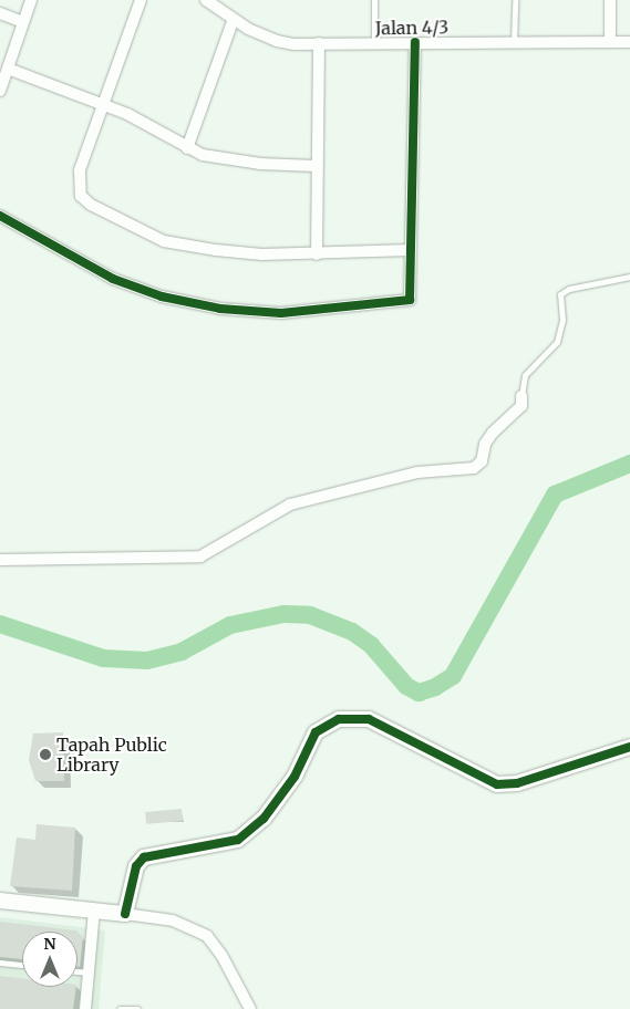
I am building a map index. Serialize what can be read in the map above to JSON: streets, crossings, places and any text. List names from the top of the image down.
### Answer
{
  "streets": {
    "street": ["Jalan 4/3"]
  },
  "places": ["Tapah Public Library"],
  "north": "top"
}
